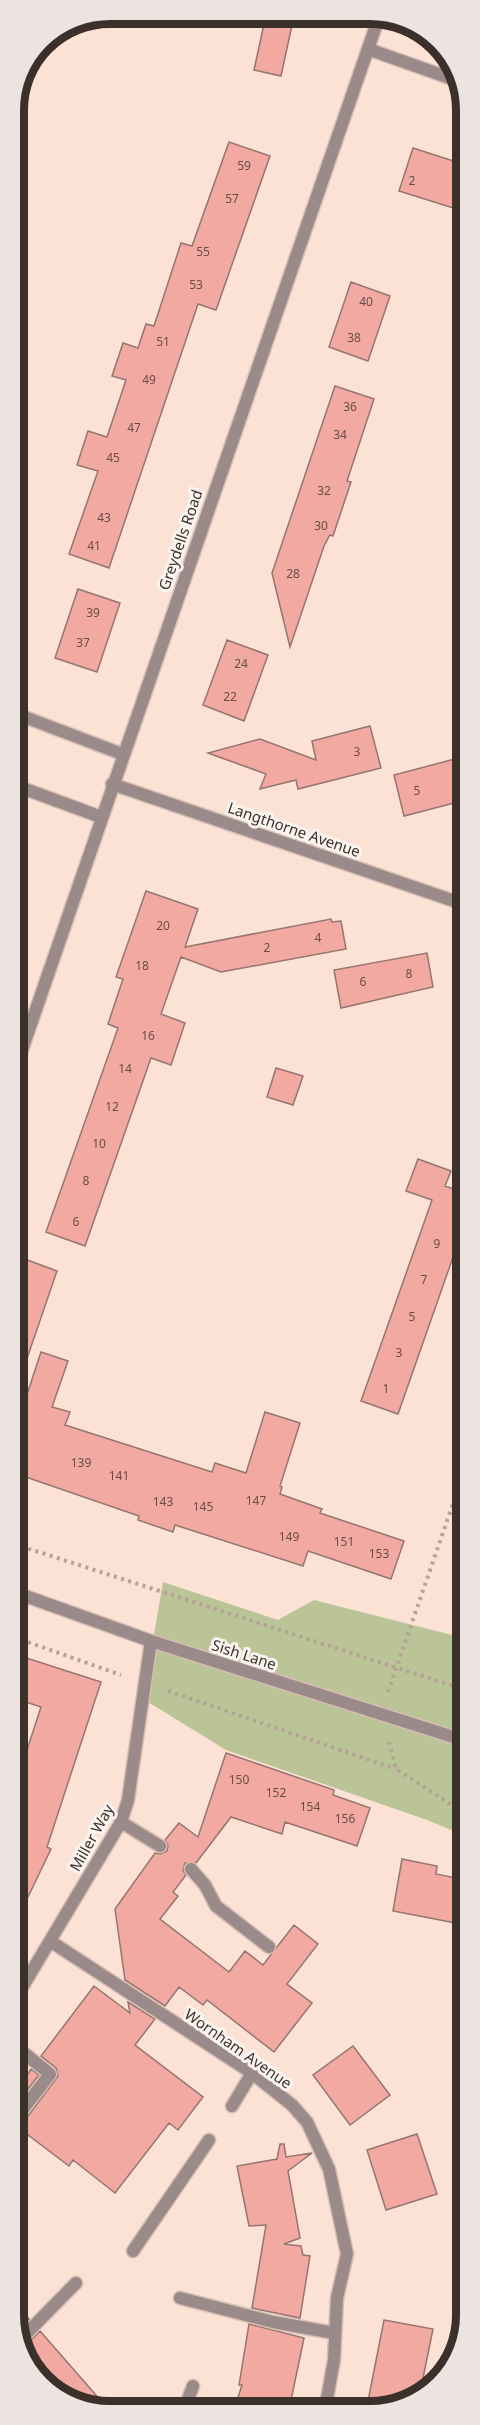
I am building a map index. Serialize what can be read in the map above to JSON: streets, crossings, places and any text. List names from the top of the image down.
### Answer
{
  "streets": {
    "street": [
      "Greydells Road",
      "Langthorne Avenue",
      "Sish Lane",
      "Miller Way",
      "Wornham Avenue"
    ]
  },
  "crossings": [
    ["Greydells Road", "Langthorne Avenue"],
    ["Sish Lane", "Miller Way"],
    ["Miller Way", "Wornham Avenue"]
  ],
  "house_numbers": [
    "59",
    "2",
    "57",
    "55",
    "53",
    "40",
    "38",
    "51",
    "49",
    "36",
    "47",
    "34",
    "45",
    "32",
    "43",
    "30",
    "41",
    "28",
    "39",
    "37",
    "24",
    "22",
    "3",
    "5",
    "20",
    "4",
    "2",
    "18",
    "8",
    "6",
    "16",
    "14",
    "12",
    "10",
    "8",
    "6",
    "9",
    "7",
    "5",
    "3",
    "1",
    "139",
    "141",
    "147",
    "143",
    "145",
    "149",
    "151",
    "153",
    "150",
    "152",
    "154",
    "156"
  ]
}
